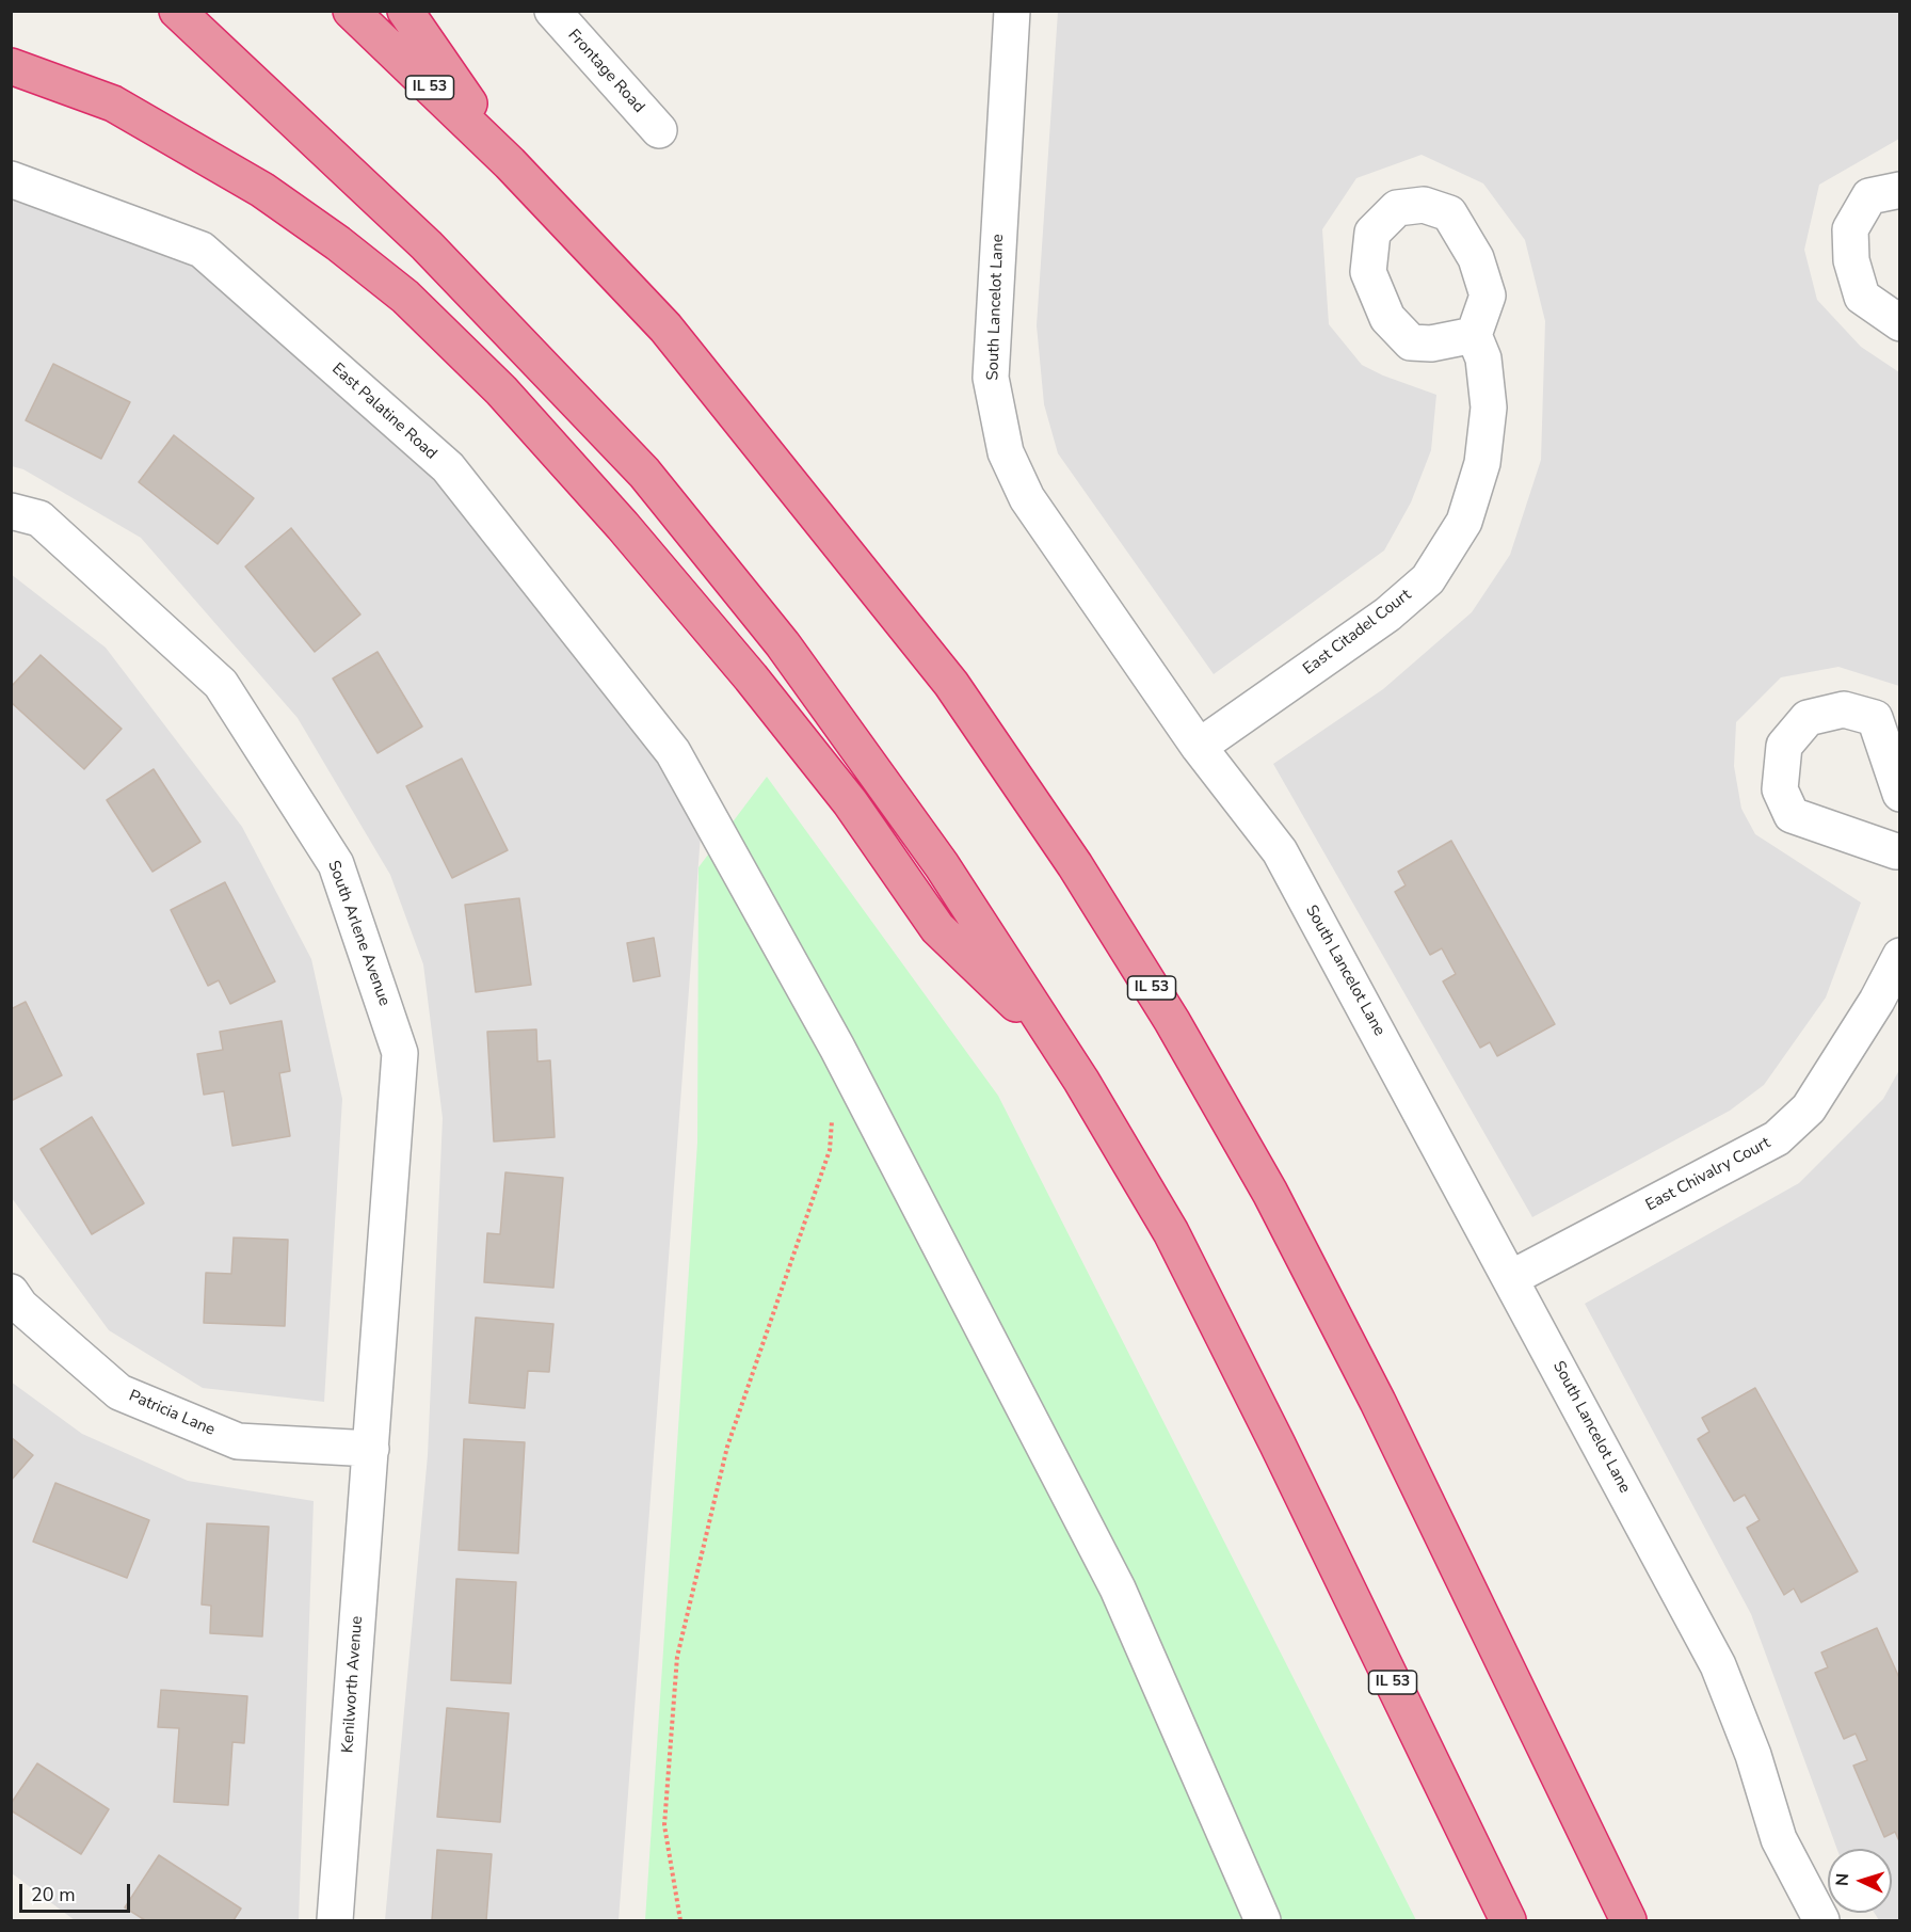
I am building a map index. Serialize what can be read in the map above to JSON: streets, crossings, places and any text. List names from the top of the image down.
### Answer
{
  "streets": {
    "highway": ["IL 53"],
    "street": [
      "Frontage Road",
      "South Lancelot Lane",
      "East Palatine Road",
      "East Citadel Court",
      "South Arlene Avenue",
      "East Chivalry Court",
      "Patricia Lane",
      "Kenilworth Avenue"
    ]
  },
  "crossings": [
    ["South Lancelot Lane", "East Citadel Court"],
    ["South Lancelot Lane", "East Chivalry Court"],
    ["South Arlene Avenue", "Patricia Lane"],
    ["South Arlene Avenue", "Kenilworth Avenue"],
    ["Patricia Lane", "Kenilworth Avenue"]
  ],
  "scale_bar": "20 m",
  "north": "left"
}
